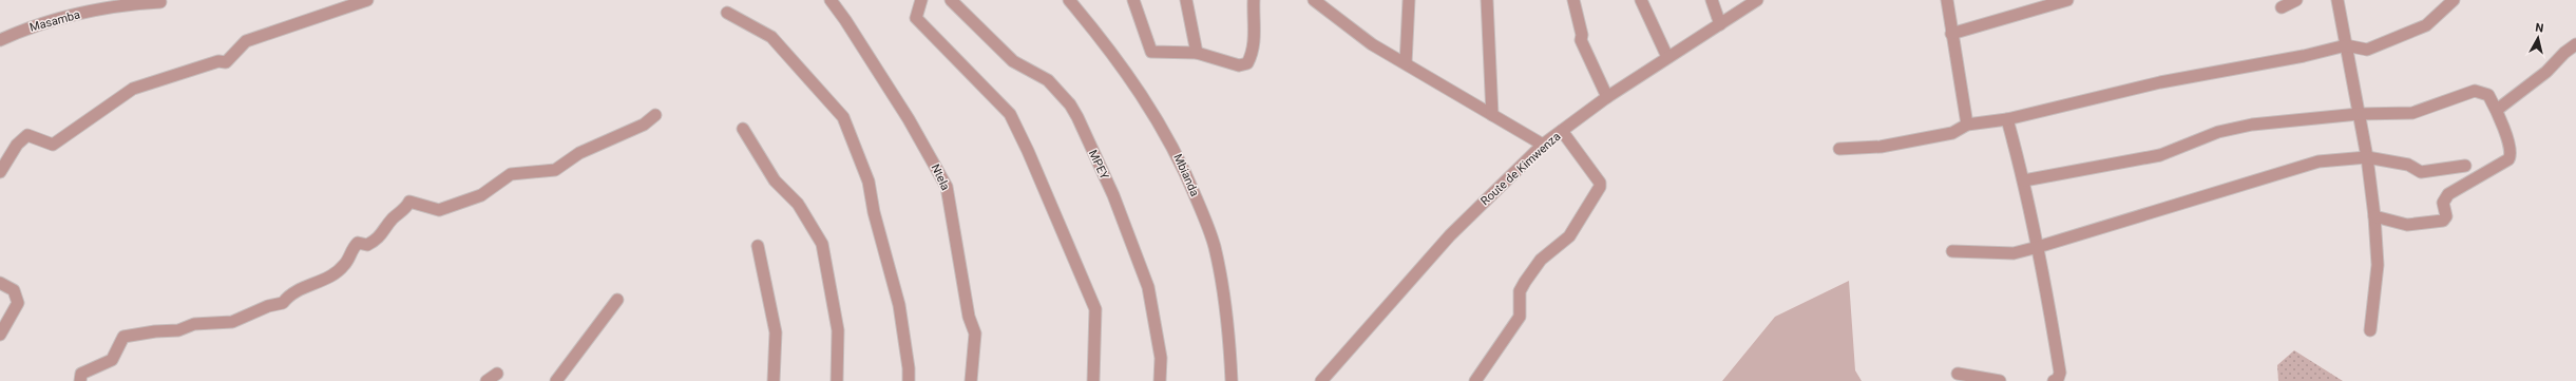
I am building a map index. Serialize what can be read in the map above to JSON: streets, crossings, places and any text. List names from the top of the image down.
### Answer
{
  "streets": {
    "street": [
      "Masamba",
      "MPEY",
      "Route de Kimwenza",
      "Mbianda",
      "Ntela"
    ]
  },
  "north": "top"
}
